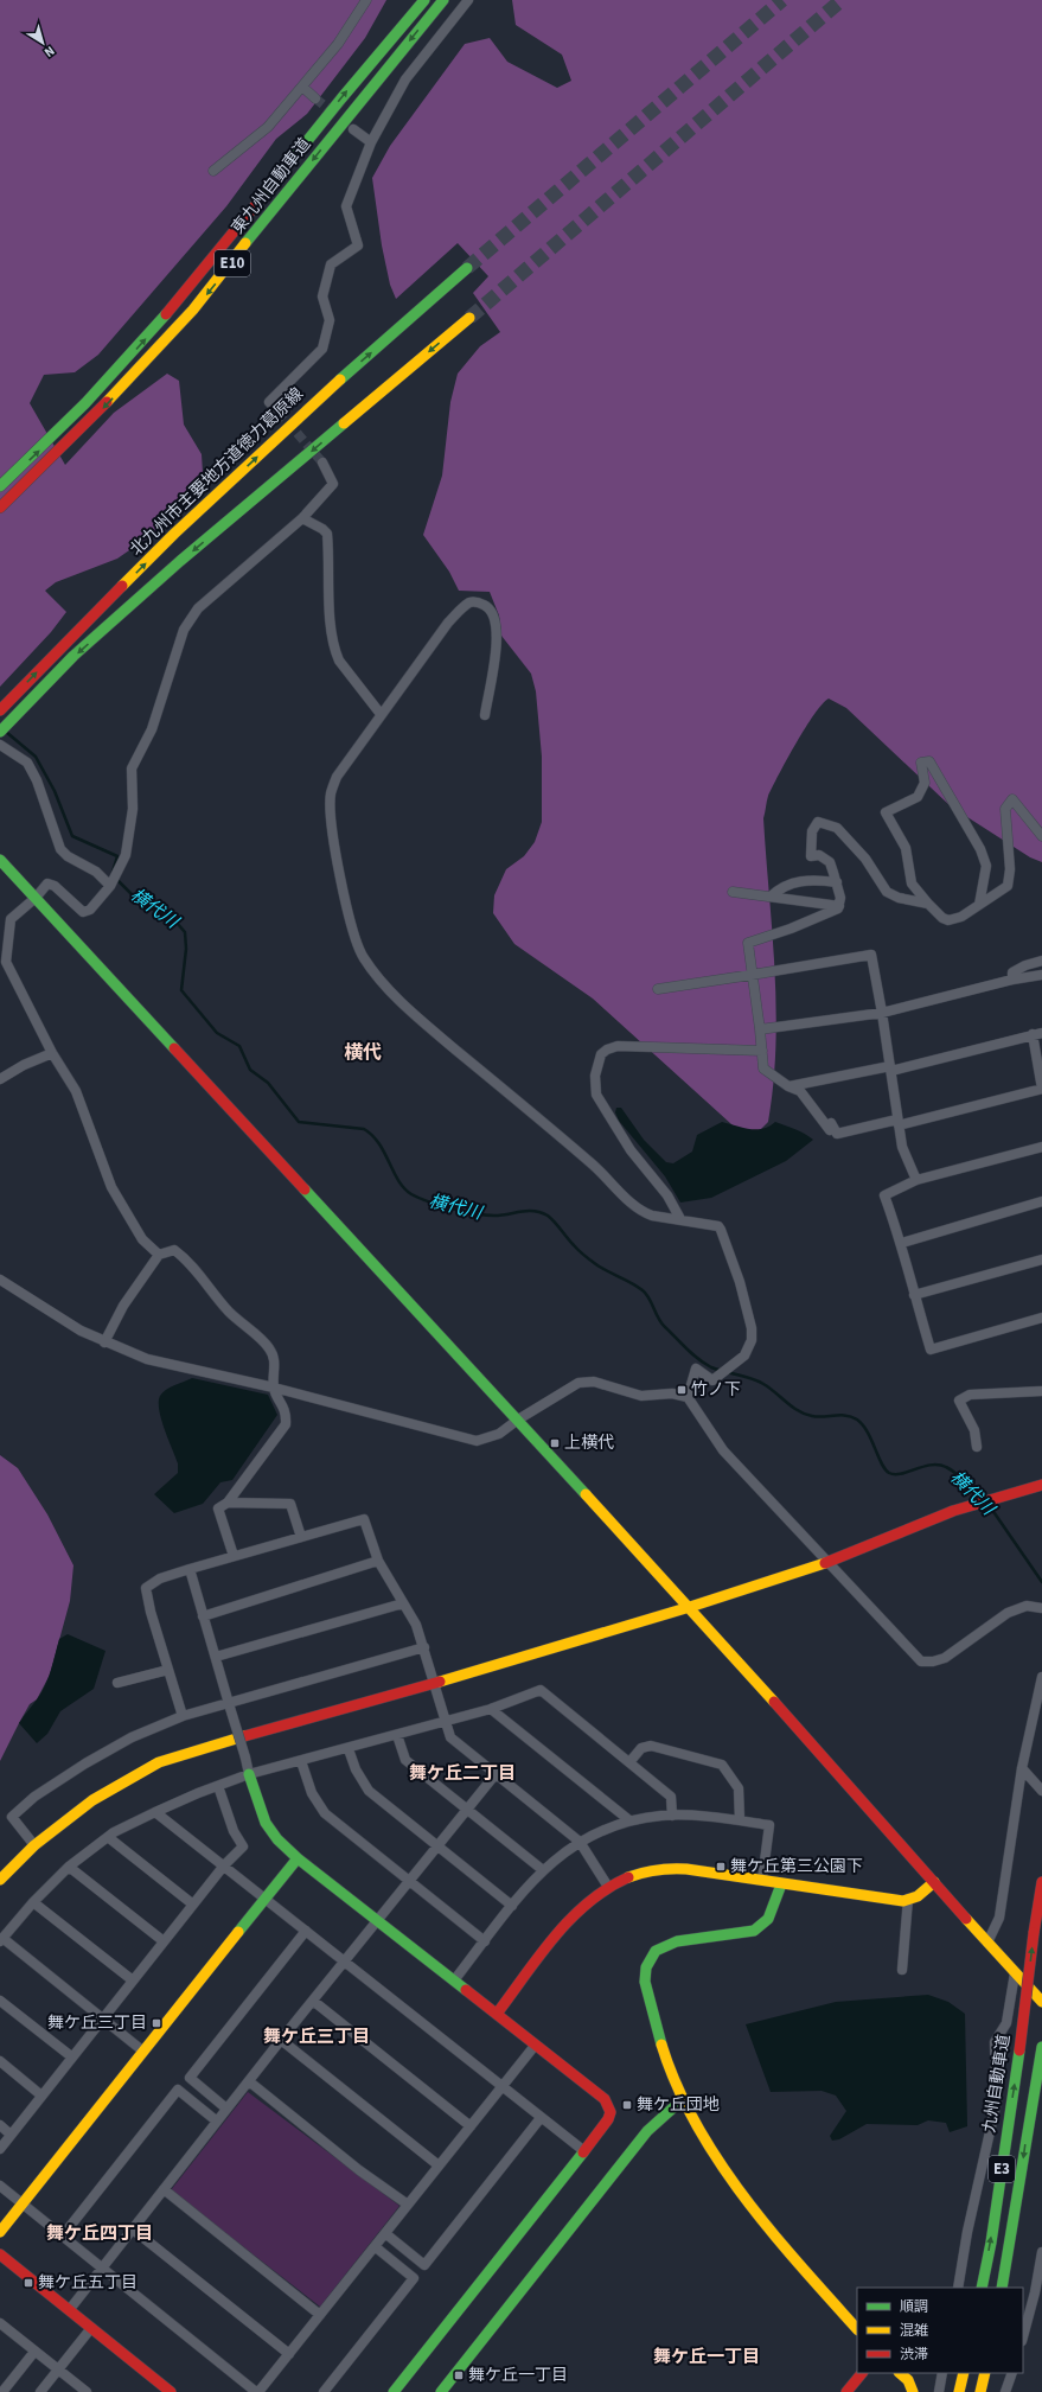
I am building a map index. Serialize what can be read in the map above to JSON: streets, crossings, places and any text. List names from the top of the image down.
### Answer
{
  "streets": {
    "main road": [
      "東九州自動車道",
      "E10",
      "北九州市主要地方道徳力葛原線",
      "九州自動車道",
      "E3"
    ]
  },
  "districts": [
    "横代",
    "舞ケ丘二丁目",
    "舞ケ丘三丁目",
    "舞ケ丘四丁目",
    "舞ケ丘一丁目"
  ],
  "water": ["横代川"],
  "places": {
    "transit": [
      "竹ノ下",
      "上横代",
      "舞ケ丘第三公園下",
      "舞ケ丘三丁目",
      "舞ケ丘団地",
      "舞ケ丘五丁目",
      "舞ケ丘一丁目"
    ]
  },
  "legend": ["順調", "混雑", "渋滞"],
  "north": "bottom right"
}
